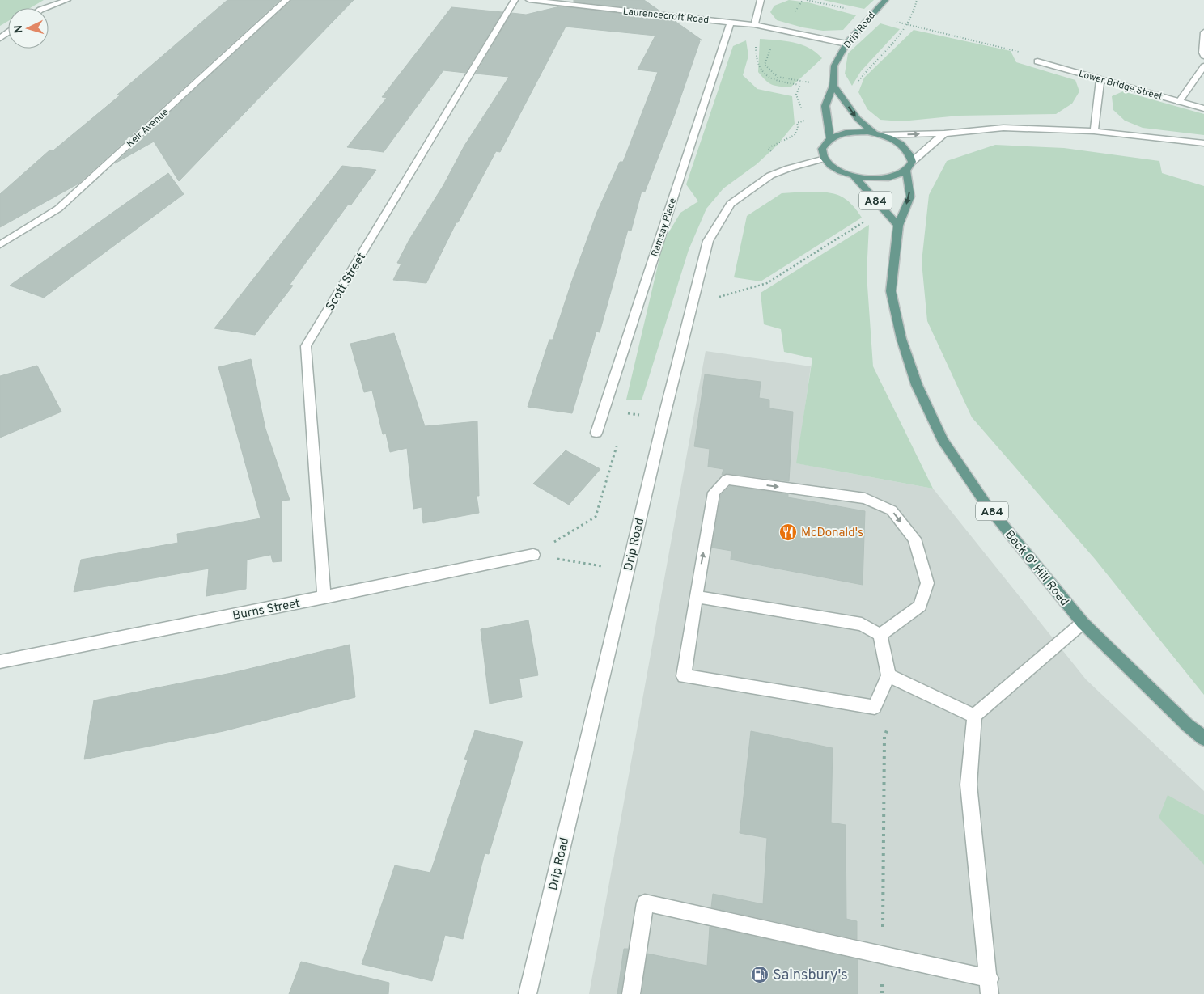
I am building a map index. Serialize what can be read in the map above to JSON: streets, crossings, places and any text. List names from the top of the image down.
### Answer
{
  "streets": {
    "main road": ["Drip Road", "A84", "Back O' Hill Road"],
    "street": [
      "Laurencecroft Road",
      "Lower Bridge Street",
      "Keir Avenue",
      "Ramsay Place",
      "Scott Street",
      "Burns Street"
    ]
  },
  "crossings": [
    ["Laurencecroft Road", "Drip Road"],
    ["Laurencecroft Road", "Ramsay Place"],
    ["A84", "Back O' Hill Road"],
    ["Scott Street", "Burns Street"]
  ],
  "places": {
    "restaurant": ["McDonald's"],
    "fuel station": ["Sainsbury's"]
  },
  "north": "left"
}
